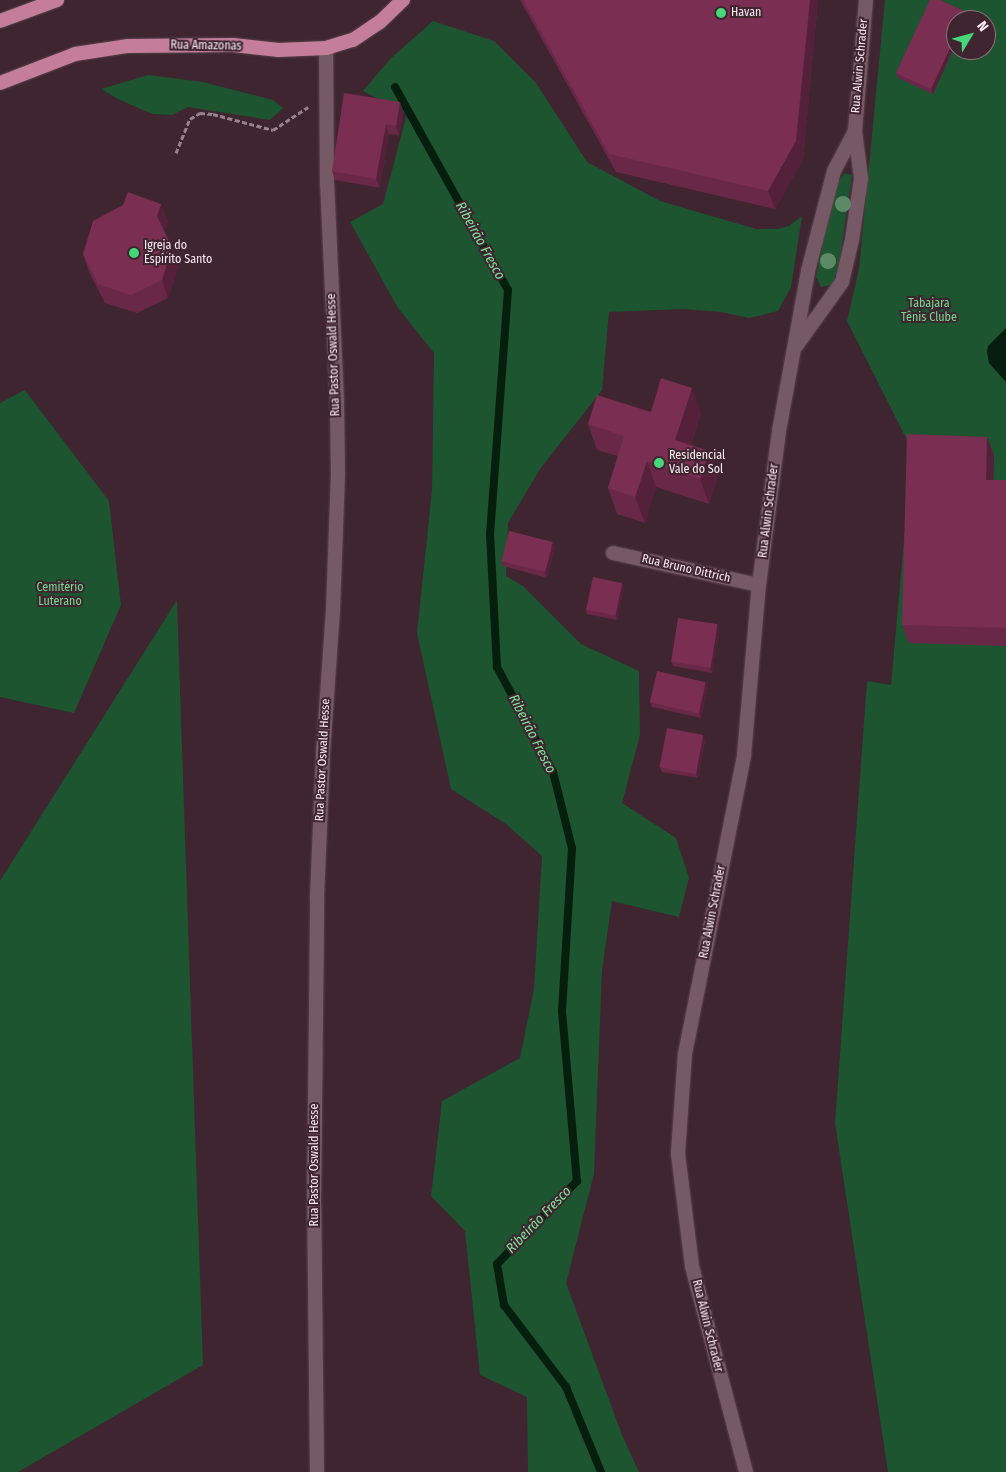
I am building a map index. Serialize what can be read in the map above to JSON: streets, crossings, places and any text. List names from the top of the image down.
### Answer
{
  "streets": {
    "main road": ["Rua Amazonas"],
    "street": ["Rua Alwin Schrader", "Rua Pastor Oswald Hesse", "Rua Bruno Dittrich"]
  },
  "crossings": [
    ["Rua Amazonas", "Rua Pastor Oswald Hesse"],
    ["Rua Alwin Schrader", "Rua Bruno Dittrich"]
  ],
  "water": ["Ribeirão Fresco"],
  "parks": ["Tabajara Tênis Clube", "Cemitério Luterano"],
  "places": ["Havan", "Igreja do Espírito Santo", "Residencial Vale do Sol"],
  "north": "top right"
}
